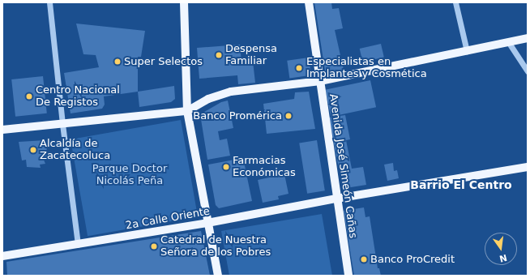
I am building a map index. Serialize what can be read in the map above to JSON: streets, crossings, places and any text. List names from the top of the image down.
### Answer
{
  "streets": {
    "main road": ["Avenida José Simeón Cañas", "2a Calle Oriente"]
  },
  "crossings": [
    ["Avenida José Simeón Cañas", "2a Calle Oriente"]
  ],
  "districts": ["Barrio El Centro"],
  "parks": ["Parque Doctor Nicolás Peña"],
  "places": [
    "Despensa Familiar",
    "Super Selectos",
    "Especialistas en Implantes y Cosmética",
    "Centro Nacional De Registos",
    "Banco Promérica",
    "Alcaldía de Zacatecoluca",
    "Farmacias Económicas",
    "Catedral de Nuestra Señora de los Pobres",
    "Banco ProCredit"
  ],
  "north": "bottom"
}
